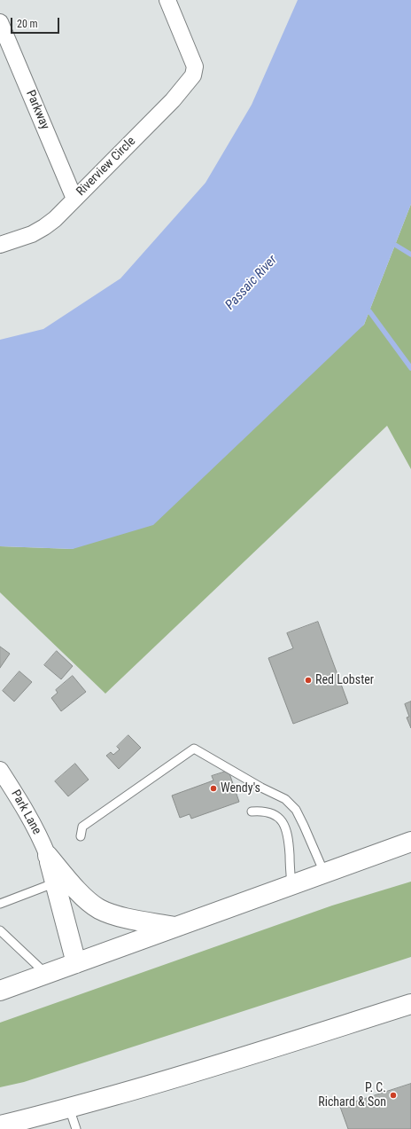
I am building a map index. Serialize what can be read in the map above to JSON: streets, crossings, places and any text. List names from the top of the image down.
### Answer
{
  "streets": {
    "street": ["Parkway", "Riverview Circle", "Park Lane"]
  },
  "crossings": [
    ["Parkway", "Riverview Circle"]
  ],
  "water": ["Passaic River"],
  "places": ["Red Lobster", "Wendy's", "P. C. Richard & Son"],
  "scale_bar": "20 m"
}
